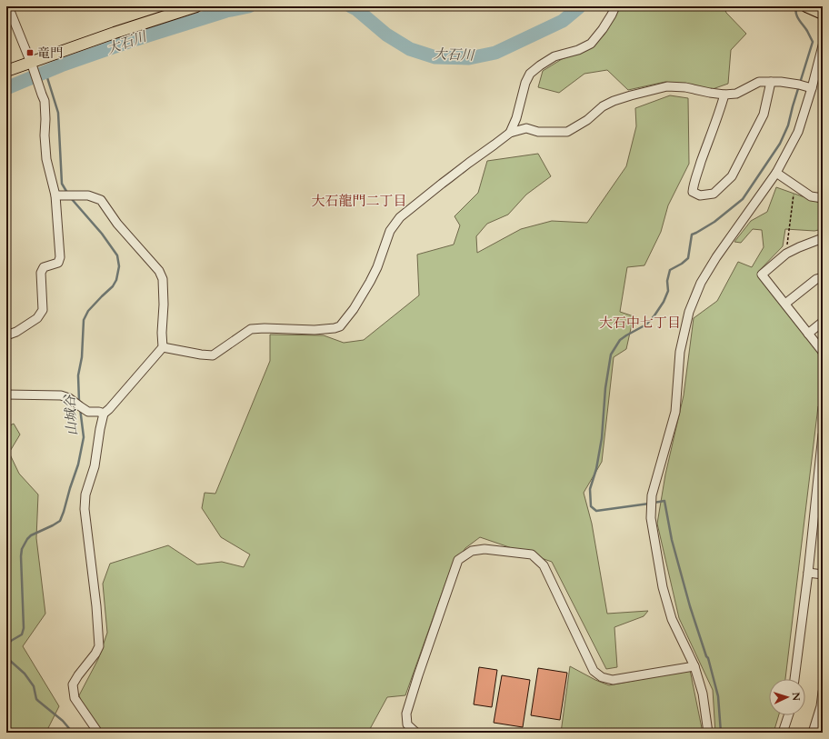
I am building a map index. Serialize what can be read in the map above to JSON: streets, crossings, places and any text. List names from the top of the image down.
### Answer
{
  "districts": ["大石龍門二丁目", "大石中七丁目"],
  "water": ["大石川", "山城谷"],
  "places": {
    "transit": ["竜門"]
  },
  "north": "right"
}
